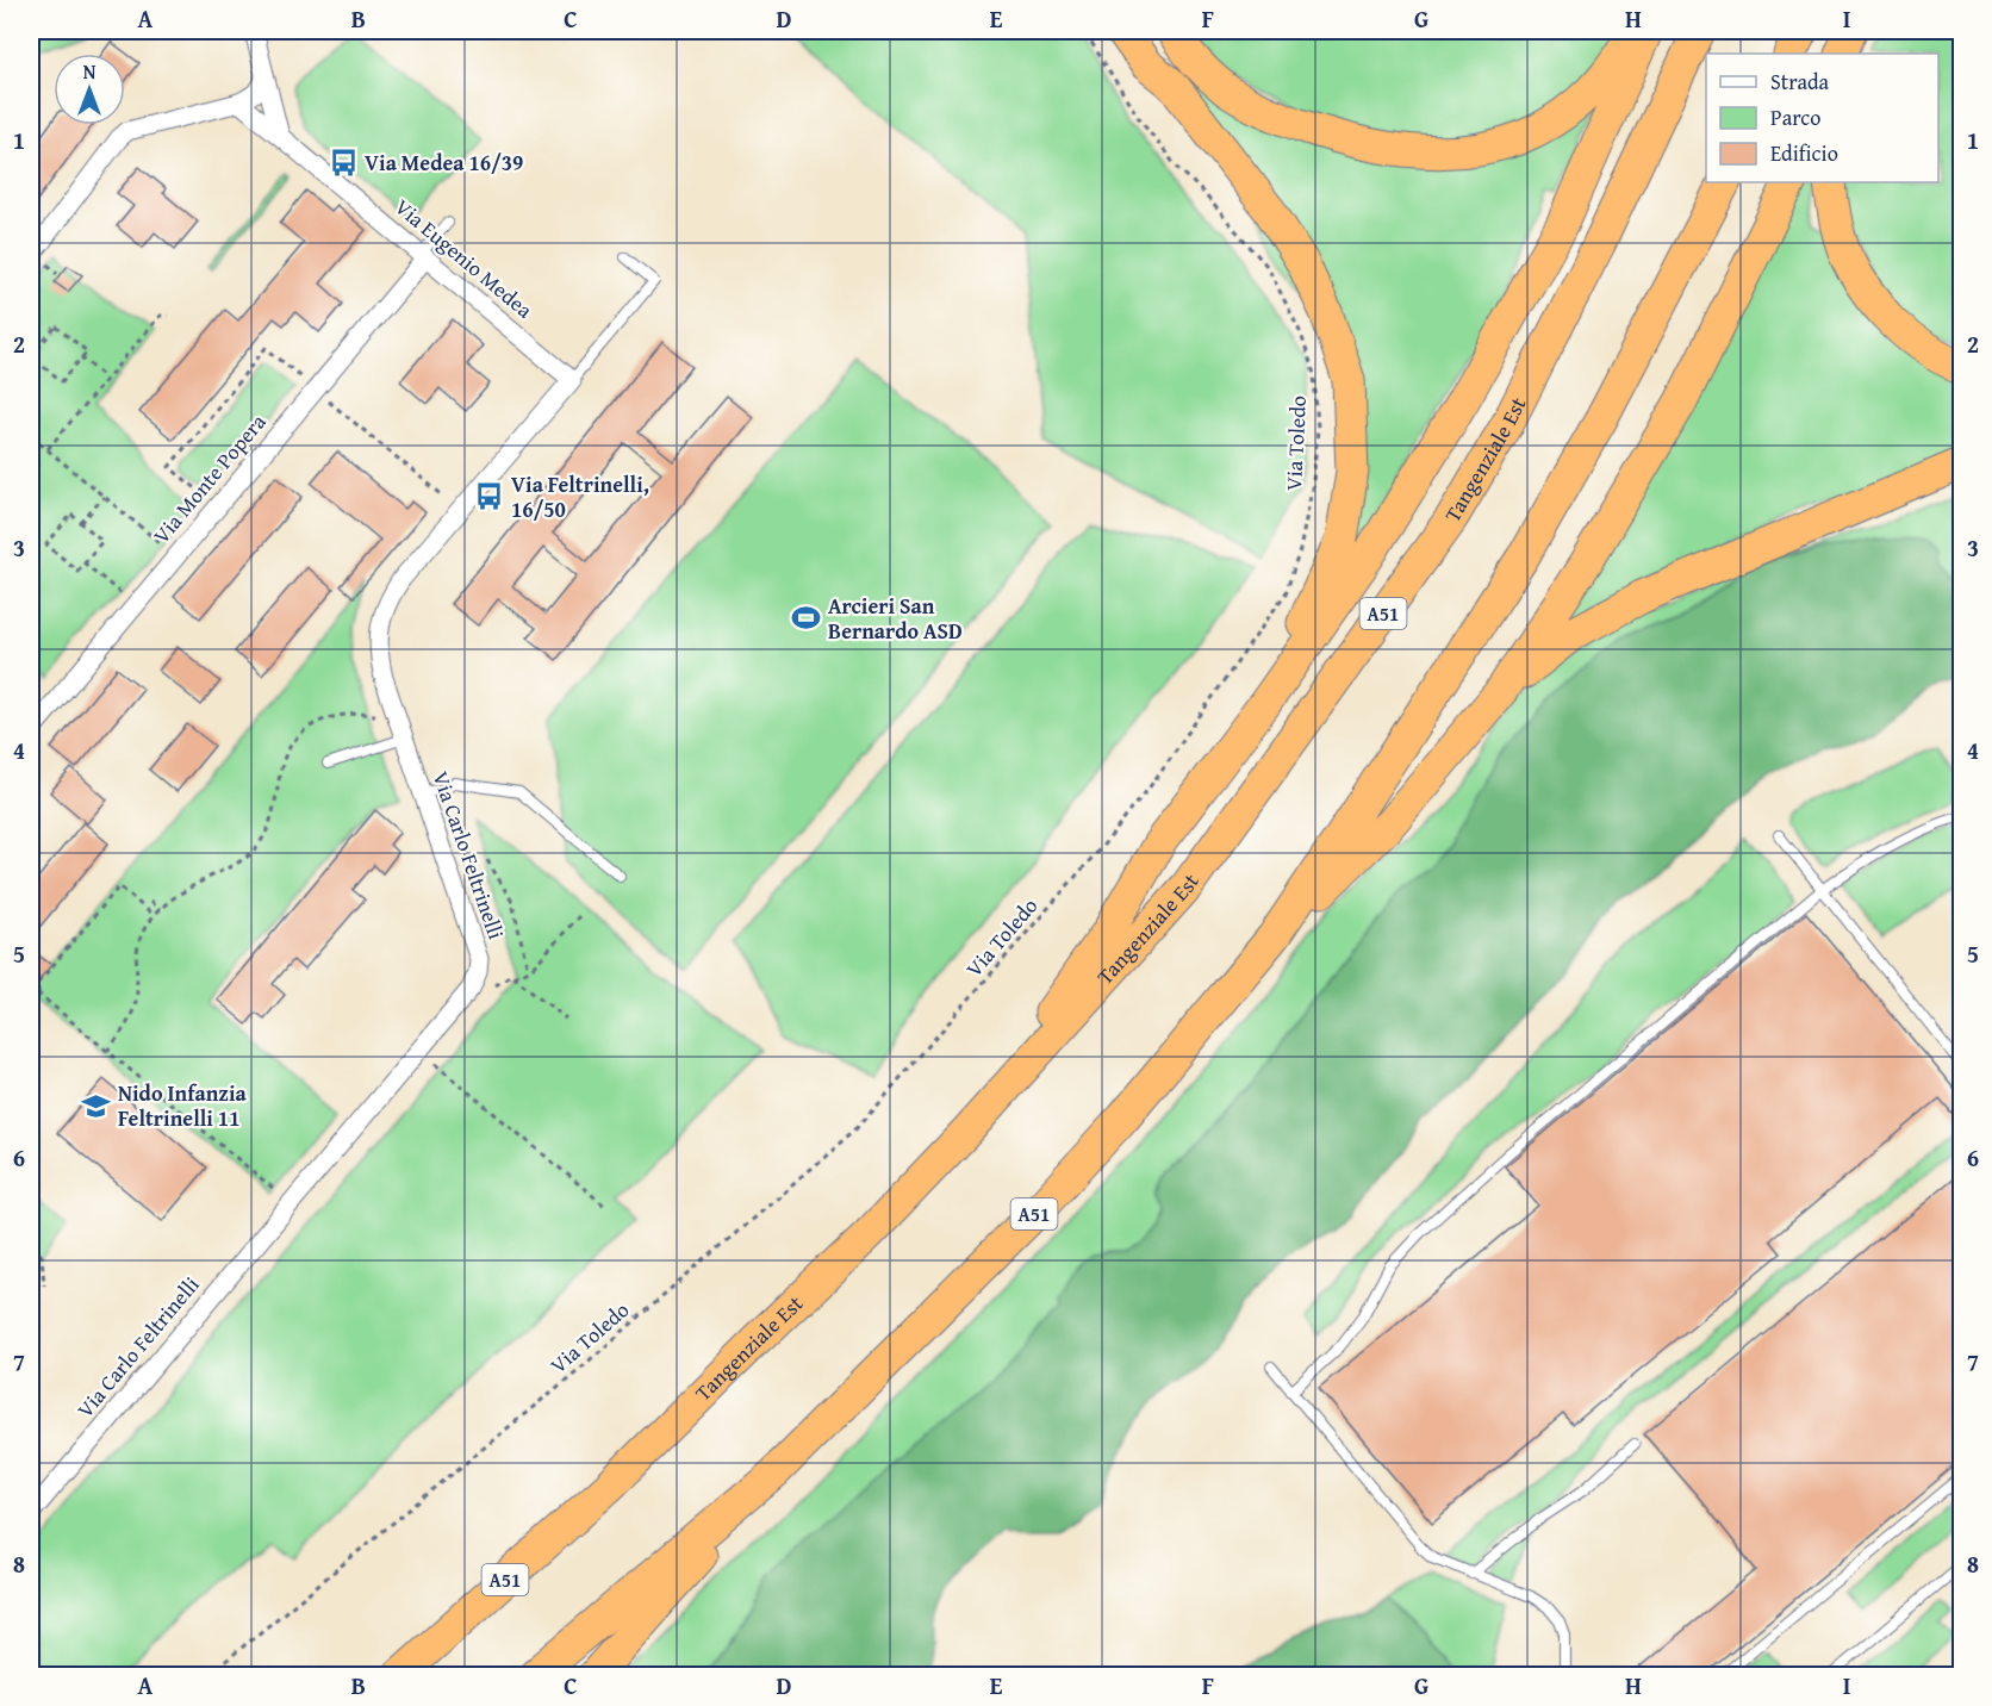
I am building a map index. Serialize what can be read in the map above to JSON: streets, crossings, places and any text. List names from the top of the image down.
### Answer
{
  "streets": {
    "highway": ["Tangenziale Est", "A51"],
    "street": ["Via Eugenio Medea", "Via Monte Popera", "Via Carlo Feltrinelli"],
    "path": ["Via Toledo"]
  },
  "crossings": [
    ["Via Eugenio Medea", "Via Monte Popera"],
    ["Via Eugenio Medea", "Via Carlo Feltrinelli"]
  ],
  "places": {
    "bus stop": ["Via Medea 16/39", "Via Feltrinelli, 16/50"],
    "sports": ["Arcieri San Bernardo ASD"],
    "school or university": ["Nido Infanzia Feltrinelli 11"]
  },
  "legend": ["Strada", "Parco", "Edificio"],
  "north": "top",
  "grid": {
    "columns": [
      "A",
      "B",
      "C",
      "D",
      "E",
      "F",
      "G",
      "H",
      "I"
    ],
    "rows": [
      "1",
      "2",
      "3",
      "4",
      "5",
      "6",
      "7",
      "8"
    ]
  }
}
